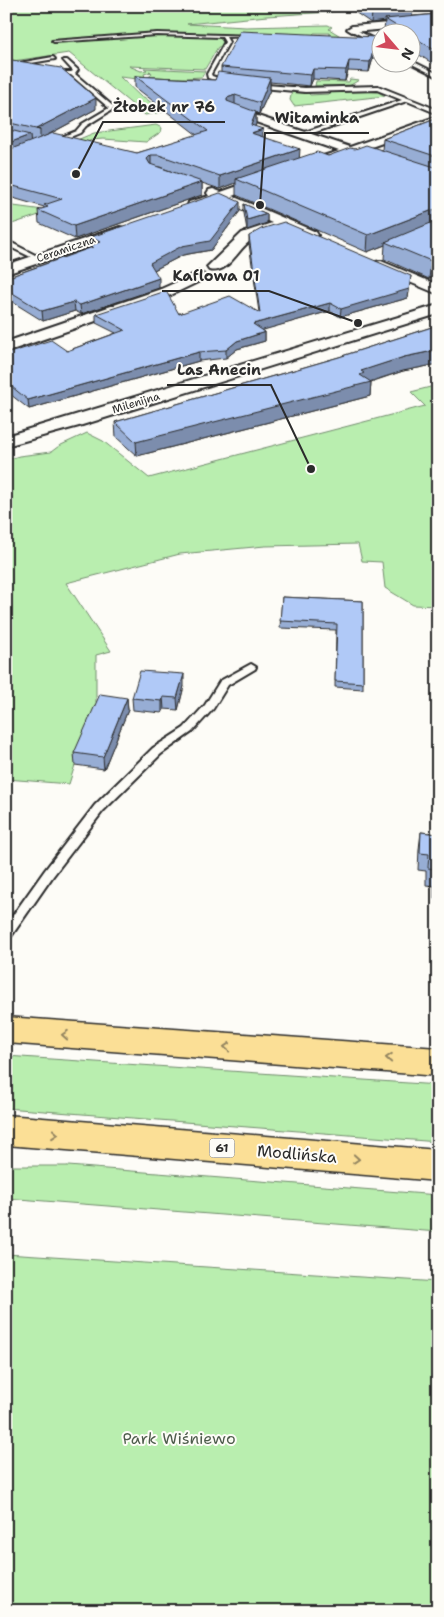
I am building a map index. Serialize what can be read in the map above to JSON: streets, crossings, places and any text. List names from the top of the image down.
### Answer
{
  "streets": {
    "main road": ["61", "Modlińska"],
    "street": ["Ceramiczna", "Milenijna"]
  },
  "parks": ["Park Wiśniewo"],
  "places": [
    "Żłobek nr 76",
    "Witaminka",
    "Kaflowa 01",
    "Las Anecin"
  ],
  "north": "bottom right"
}
